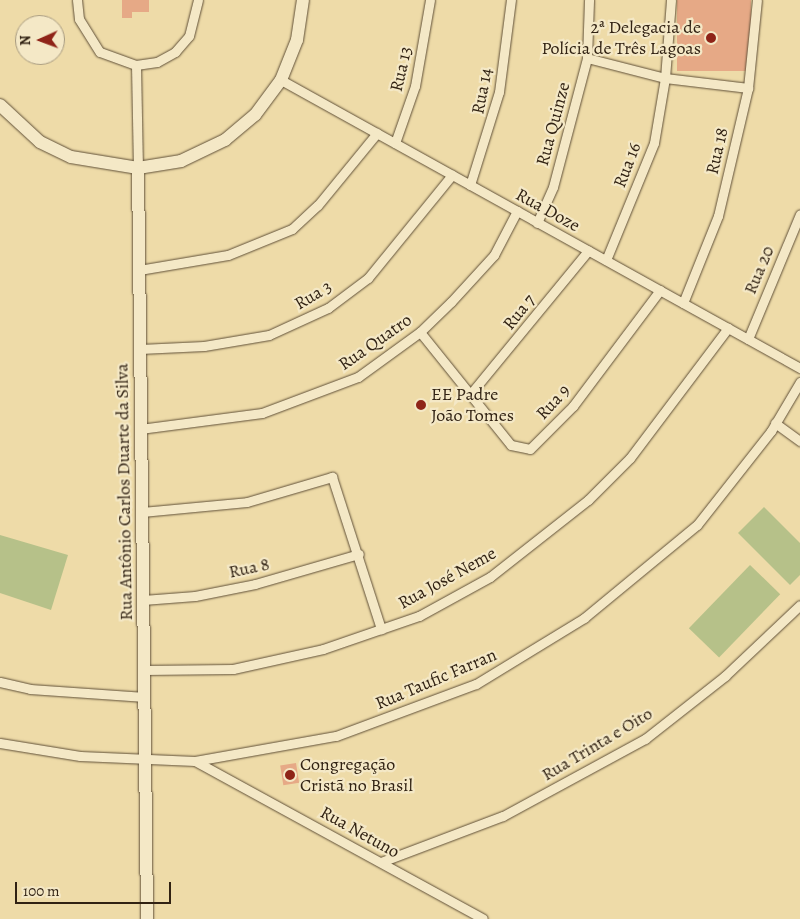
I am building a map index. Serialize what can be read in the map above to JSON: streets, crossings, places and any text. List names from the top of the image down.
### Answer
{
  "streets": {
    "street": [
      "Rua 13",
      "Rua 14",
      "Rua Quinze",
      "Rua 18",
      "Rua 16",
      "Rua Doze",
      "Rua 20",
      "Rua 3",
      "Rua 7",
      "Rua Quatro",
      "Rua 9",
      "Rua Antônio Carlos Duarte da Silva",
      "Rua 8",
      "Rua José Neme",
      "Rua Taufic Farran",
      "Rua Trinta e Oito",
      "Rua Netuno"
    ]
  },
  "crossings": [
    ["Rua 13", "Rua Doze"],
    ["Rua 14", "Rua Doze"],
    ["Rua Quinze", "Rua Doze"],
    ["Rua 18", "Rua Doze"],
    ["Rua 16", "Rua Doze"],
    ["Rua Doze", "Rua 20"],
    ["Rua Doze", "Rua 3"],
    ["Rua Doze", "Rua 7"],
    ["Rua Doze", "Rua Quatro"],
    ["Rua Doze", "Rua 9"],
    ["Rua Doze", "Rua José Neme"],
    ["Rua 3", "Rua Antônio Carlos Duarte da Silva"],
    ["Rua 7", "Rua 9"],
    ["Rua Quatro", "Rua 9"],
    ["Rua Quatro", "Rua Antônio Carlos Duarte da Silva"],
    ["Rua Antônio Carlos Duarte da Silva", "Rua 8"],
    ["Rua Antônio Carlos Duarte da Silva", "Rua José Neme"],
    ["Rua Antônio Carlos Duarte da Silva", "Rua Taufic Farran"],
    ["Rua Taufic Farran", "Rua Netuno"],
    ["Rua Trinta e Oito", "Rua Netuno"]
  ],
  "places": ["2ª Delegacia de Polícia de Três Lagoas", "EE Padre João Tomes", "Congregação Cristã no Brasil"],
  "scale_bar": "100 m",
  "north": "left"
}
